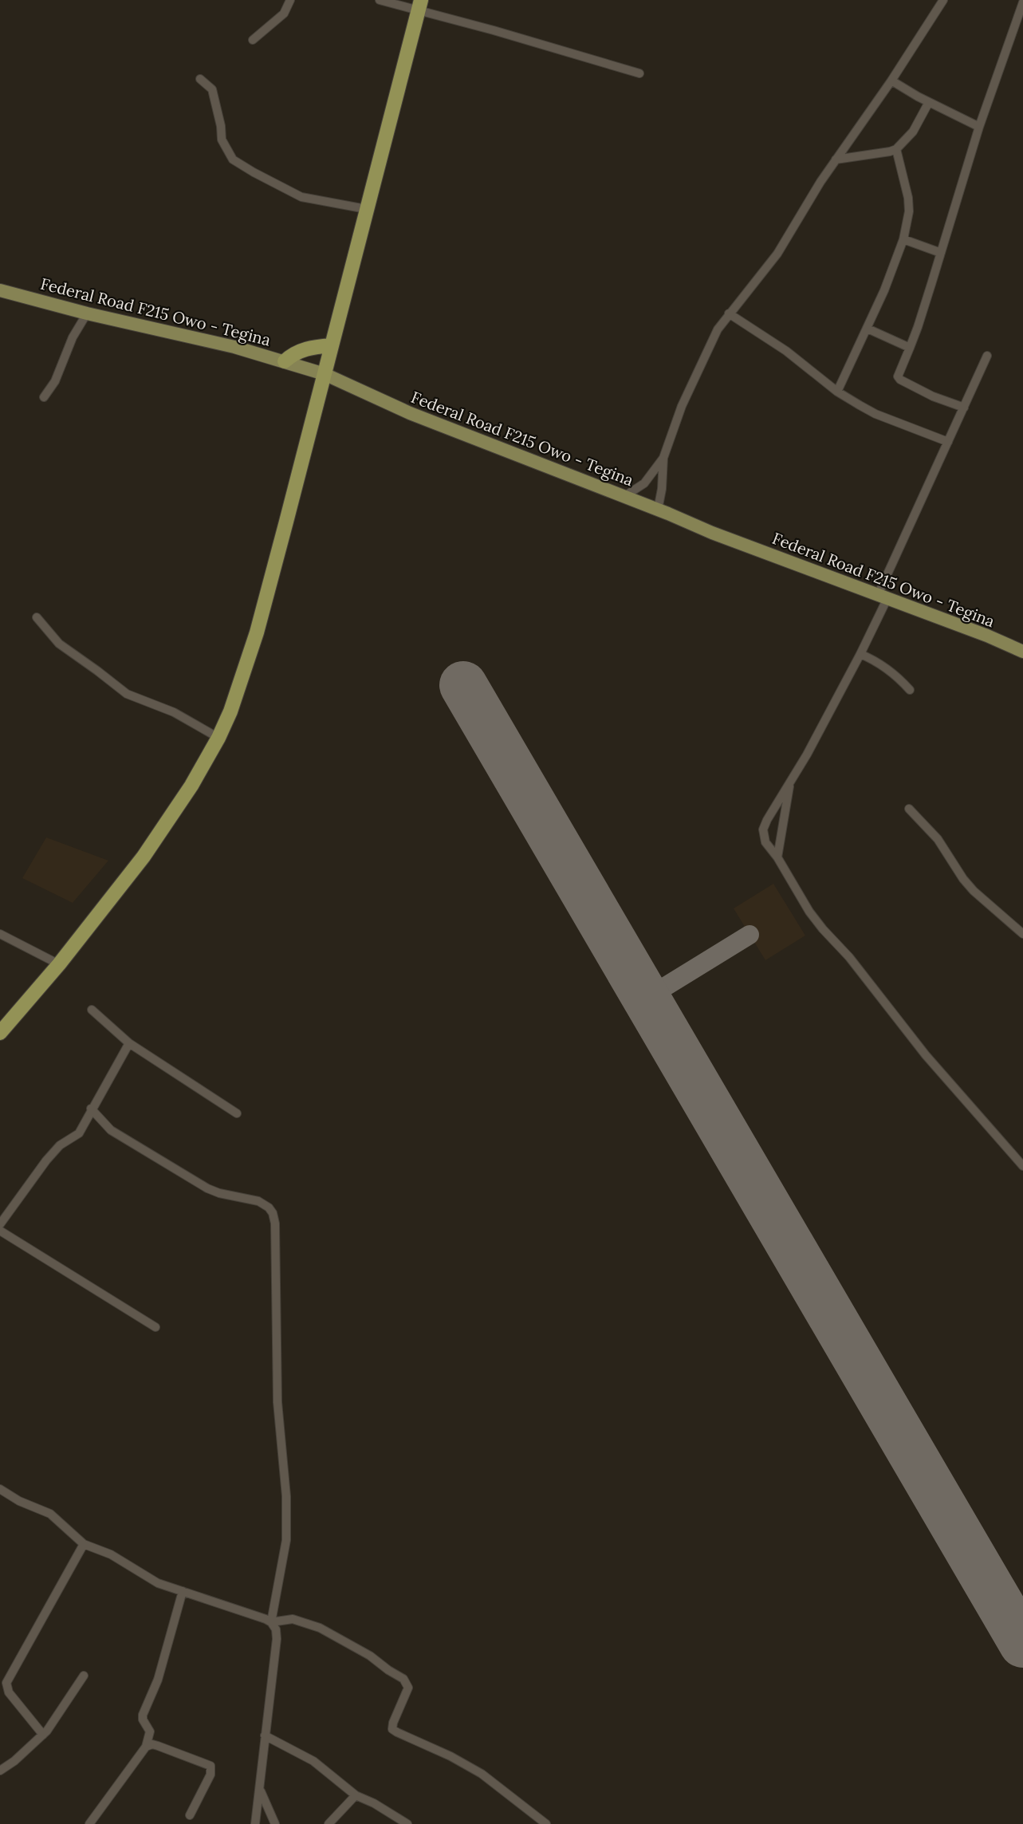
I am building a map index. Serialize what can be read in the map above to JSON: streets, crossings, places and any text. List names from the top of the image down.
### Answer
{
  "streets": {
    "main road": ["Federal Road F215 Owo - Tegina"]
  }
}
